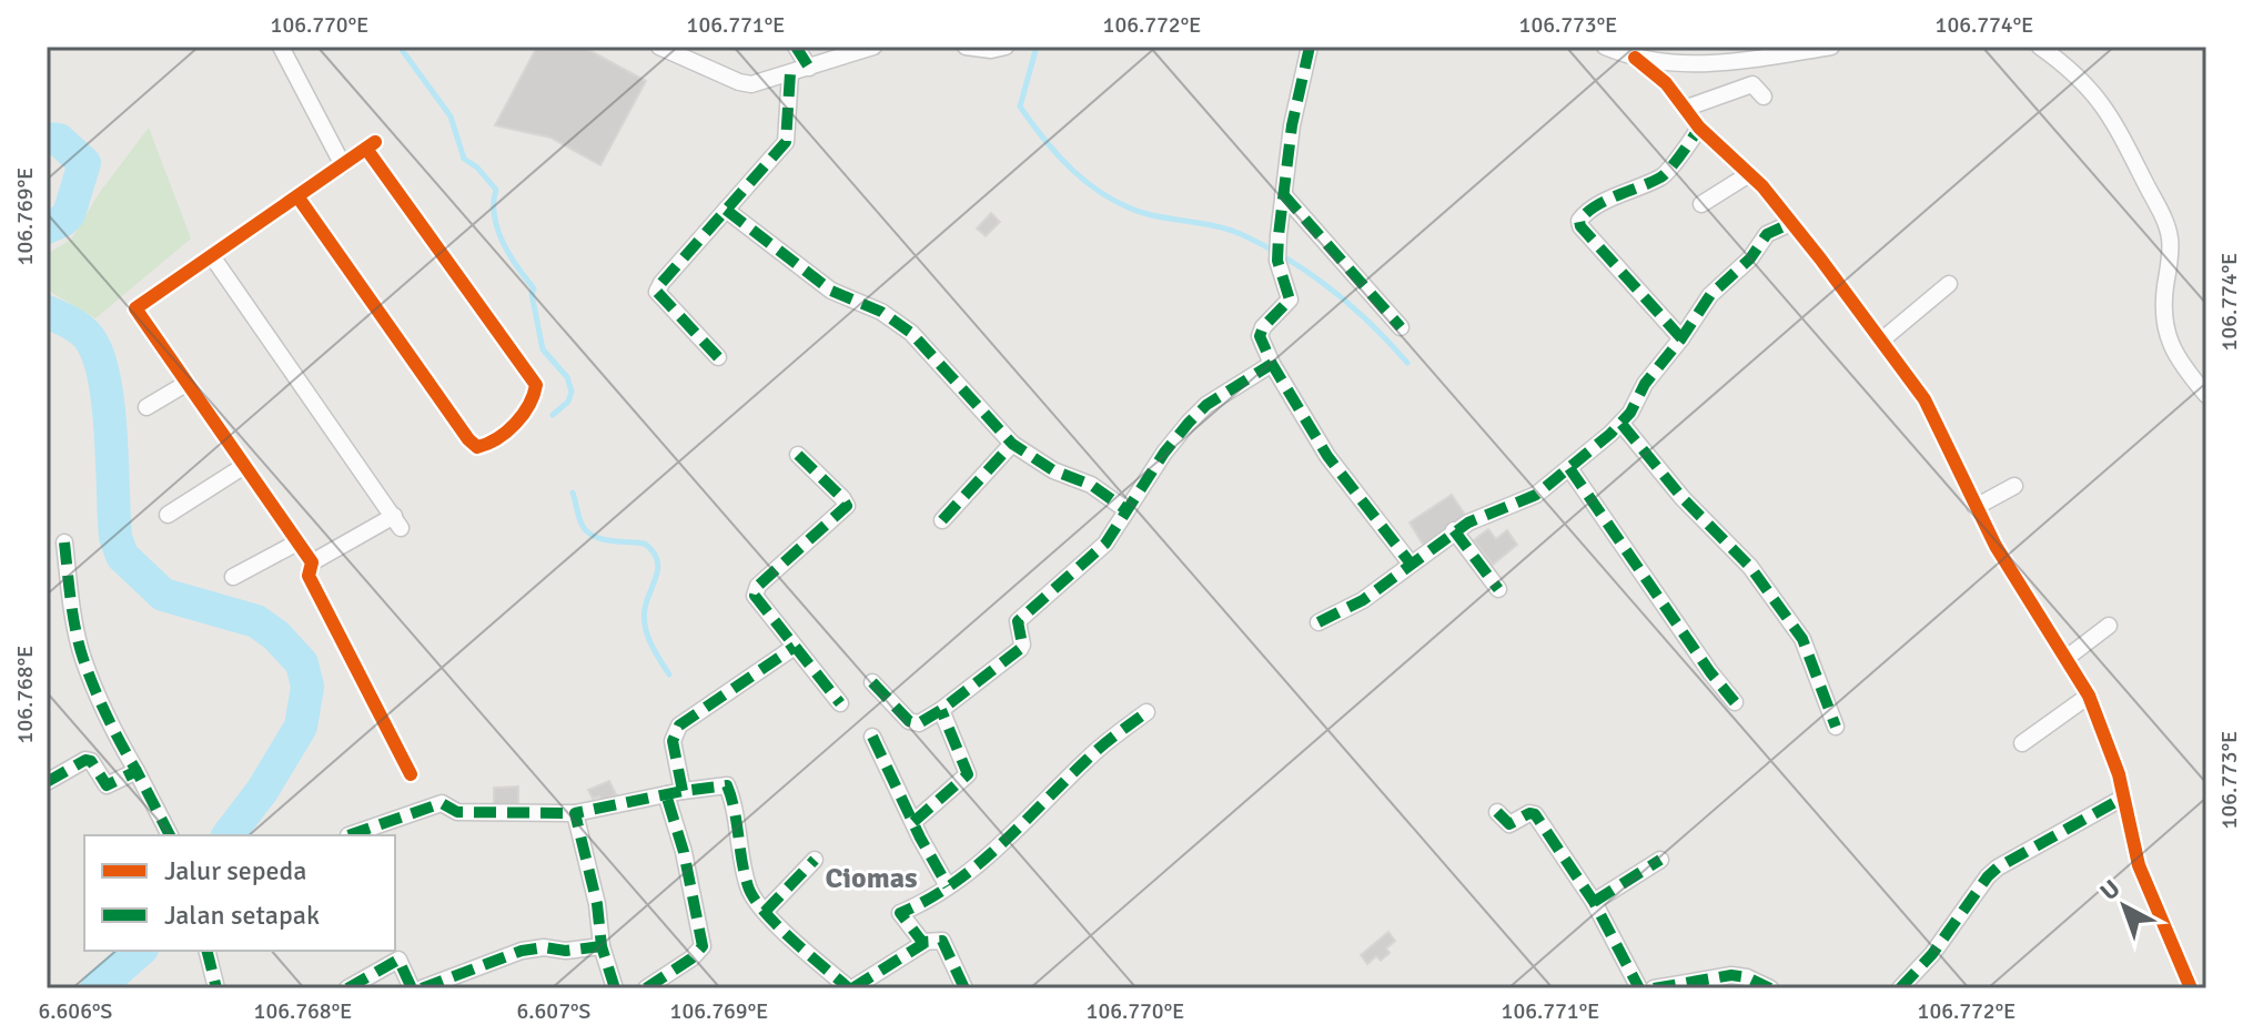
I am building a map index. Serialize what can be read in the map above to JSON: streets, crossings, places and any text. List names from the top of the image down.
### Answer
{
  "districts": ["Ciomas"],
  "legend": ["Jalur sepeda", "Jalan setapak"],
  "north": "top left",
  "coordinates": [
    "106.770°E",
    "106.771°E",
    "106.772°E",
    "106.773°E",
    "106.774°E",
    "106.769°E",
    "106.768°E",
    "6.606°S",
    "6.607°S"
  ]
}
